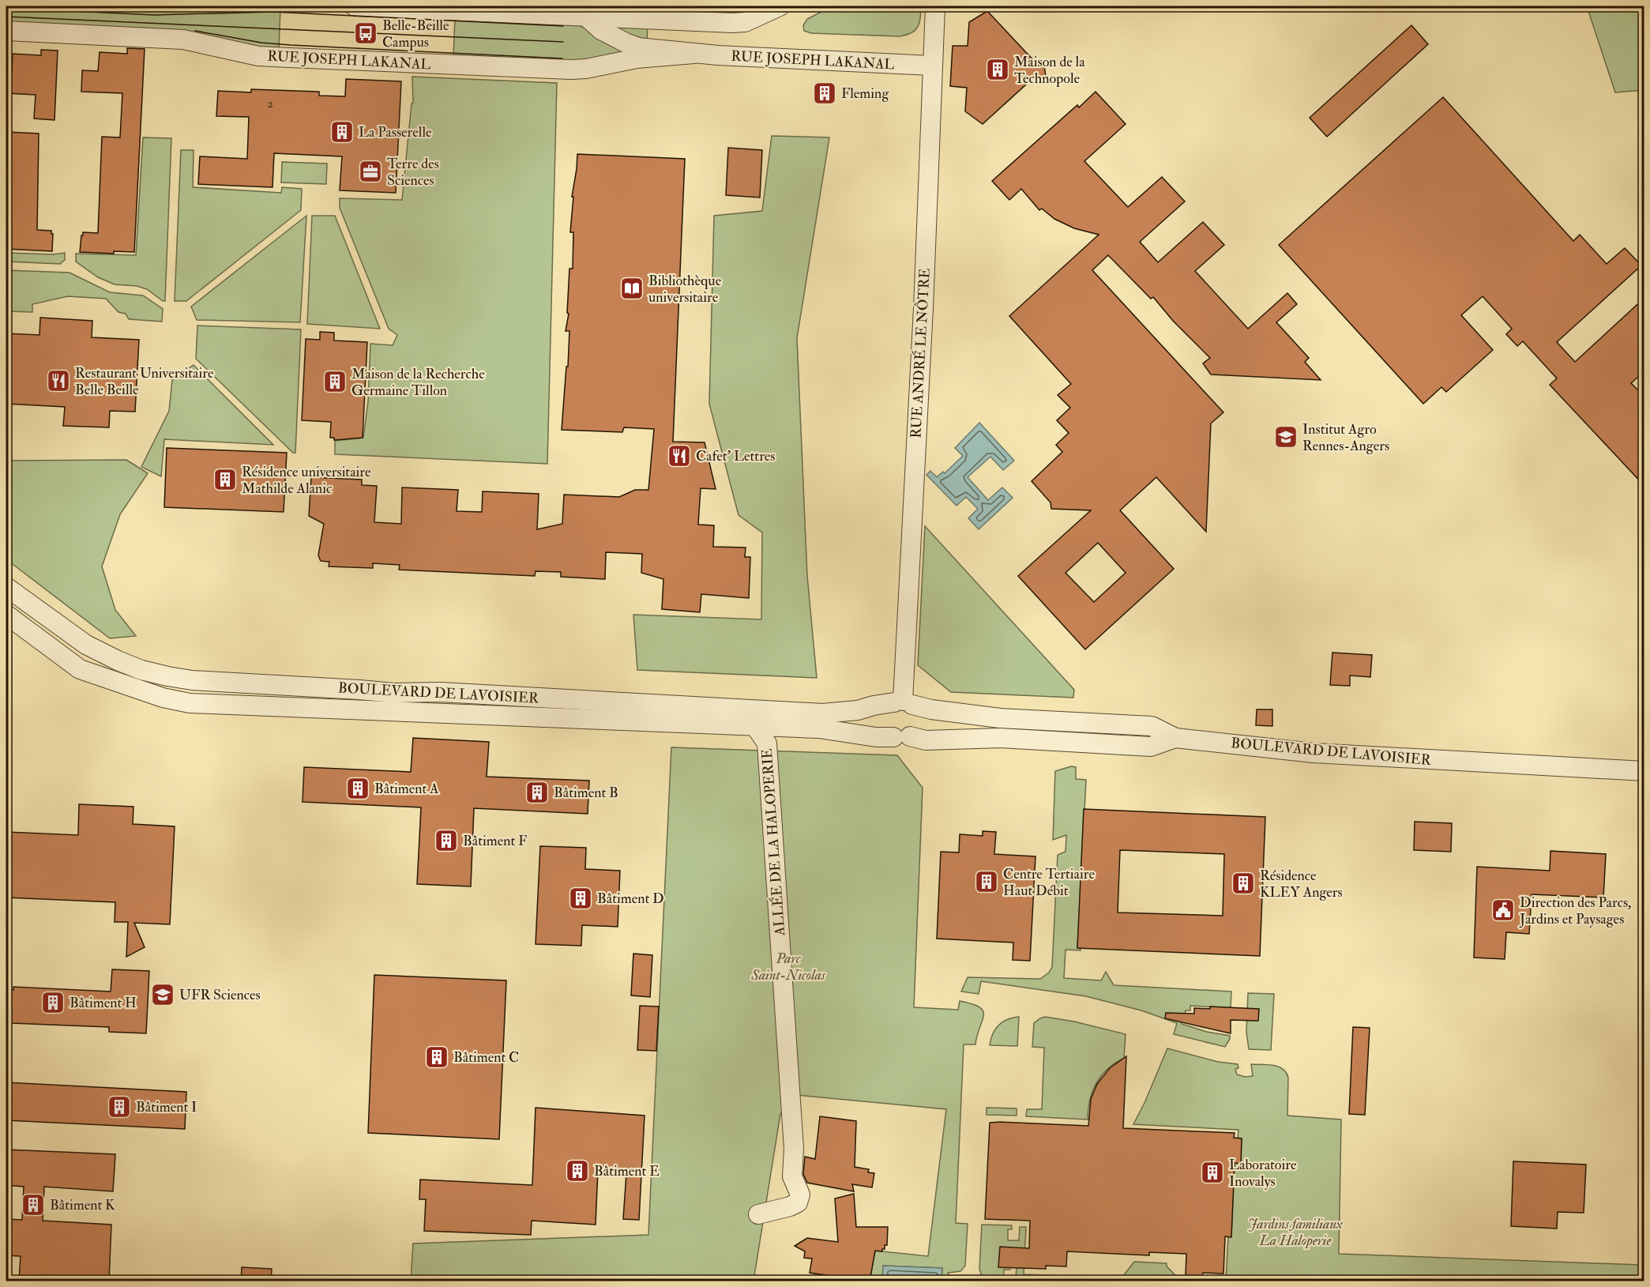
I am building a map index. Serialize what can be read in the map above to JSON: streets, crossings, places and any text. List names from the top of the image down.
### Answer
{
  "streets": {
    "street": [
      "RUE JOSEPH LAKANAL",
      "RUE ANDRÉ LE NÔTRE",
      "BOULEVARD DE LAVOISIER",
      "ALLÉE DE LA HALOPERIE"
    ]
  },
  "crossings": [
    ["RUE JOSEPH LAKANAL", "RUE ANDRÉ LE NÔTRE"],
    ["RUE ANDRÉ LE NÔTRE", "BOULEVARD DE LAVOISIER"],
    ["BOULEVARD DE LAVOISIER", "ALLÉE DE LA HALOPERIE"]
  ],
  "parks": ["Parc Saint-Nicolas", "Jardins familiaux La Haloperie"],
  "places": {
    "bus stop": ["Belle-Beille Campus"],
    "building": [
      "Maison de la Technopole",
      "Fleming",
      "La Passerelle",
      "Maison de la Recherche Germaine Tillon",
      "Résidence universitaire Mathilde Alanic",
      "Bâtiment A",
      "Bâtiment B",
      "Bâtiment F",
      "Centre Tertiaire Haut Débit",
      "Résidence KLEY Angers",
      "Bâtiment D",
      "Bâtiment H",
      "Bâtiment C",
      "Bâtiment I",
      "Bâtiment E",
      "Laboratoire Inovalys",
      "Bâtiment K"
    ],
    "office": ["Terre des Sciences"],
    "library": ["Bibliothèque universitaire"],
    "restaurant": ["Restaurant Universitaire Belle Beille", "Cafet’ Lettres"],
    "school or university": ["Institut Agro Rennes-Angers", "UFR Sciences"],
    "public building": ["Direction des Parcs, Jardins et Paysages"]
  },
  "house_numbers": ["2"]
}
